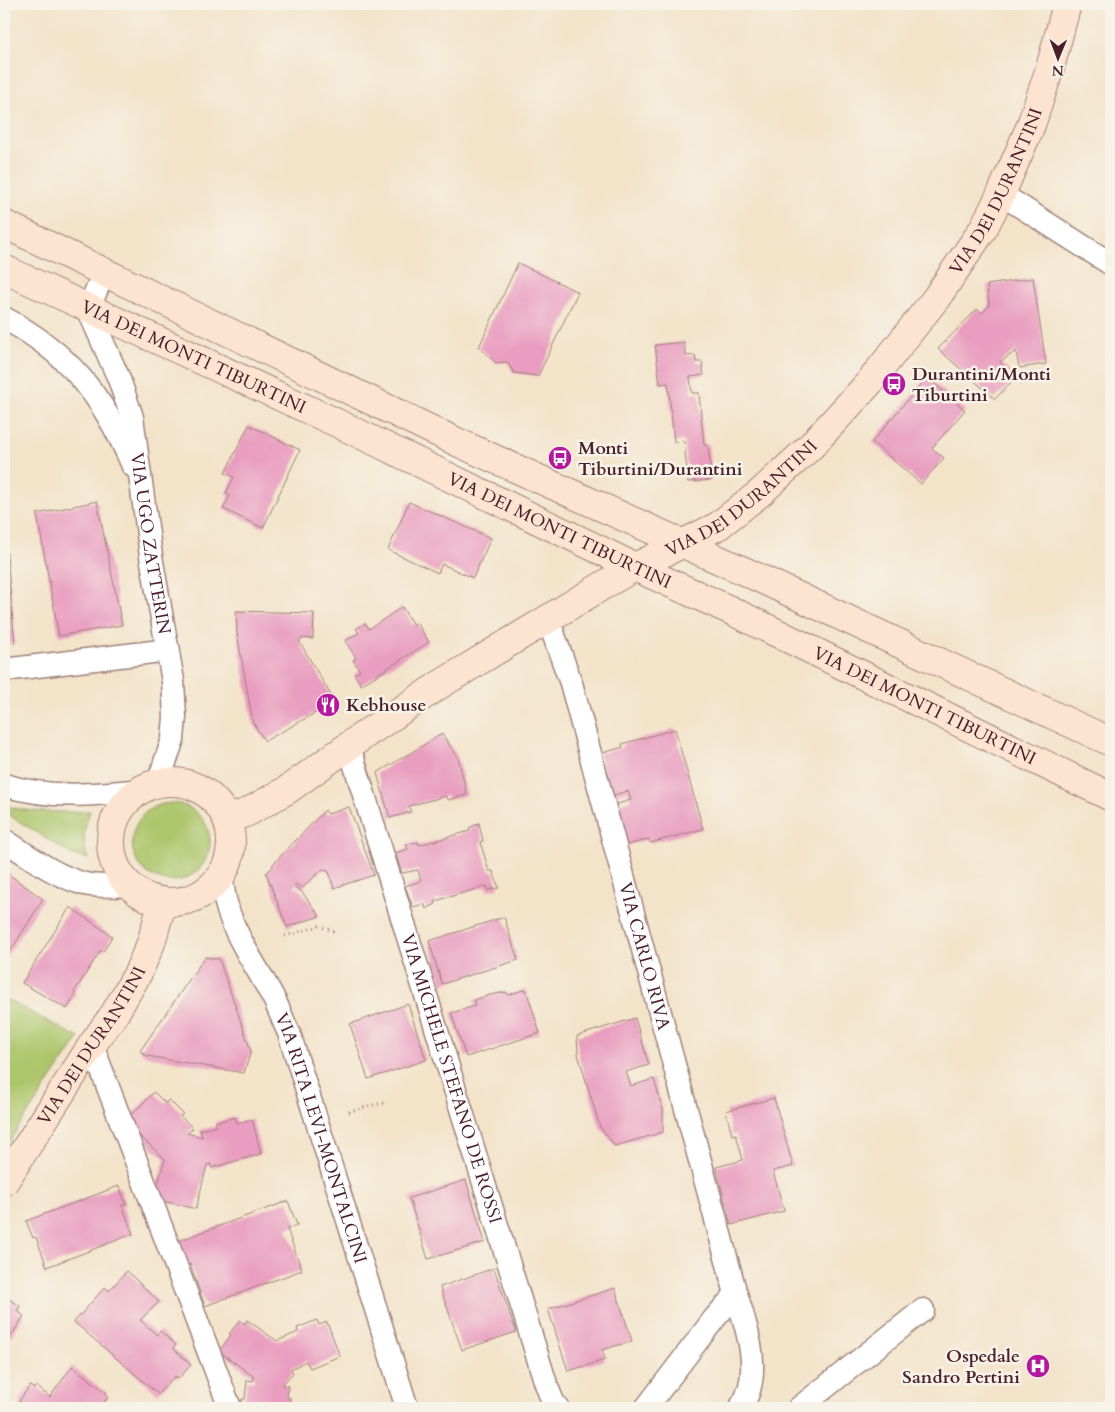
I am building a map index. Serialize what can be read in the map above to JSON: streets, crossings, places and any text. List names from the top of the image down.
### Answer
{
  "streets": {
    "main road": ["VIA DEI DURANTINI", "VIA DEI MONTI TIBURTINI"],
    "street": [
      "VIA UGO ZATTERIN",
      "VIA CARLO RIVA",
      "VIA MICHELE STEFANO DE ROSSI",
      "VIA RITA LEVI-MONTALCINI"
    ]
  },
  "crossings": [
    ["VIA DEI DURANTINI", "VIA DEI MONTI TIBURTINI"],
    ["VIA DEI DURANTINI", "VIA UGO ZATTERIN"],
    ["VIA DEI DURANTINI", "VIA CARLO RIVA"],
    ["VIA DEI DURANTINI", "VIA MICHELE STEFANO DE ROSSI"],
    ["VIA DEI DURANTINI", "VIA RITA LEVI-MONTALCINI"],
    ["VIA DEI MONTI TIBURTINI", "VIA UGO ZATTERIN"],
    ["VIA UGO ZATTERIN", "VIA RITA LEVI-MONTALCINI"]
  ],
  "places": {
    "bus stop": ["Durantini/Monti Tiburtini", "Monti Tiburtini/Durantini"],
    "restaurant": ["Kebhouse"],
    "hospital": ["Ospedale Sandro Pertini"]
  },
  "north": "bottom"
}
